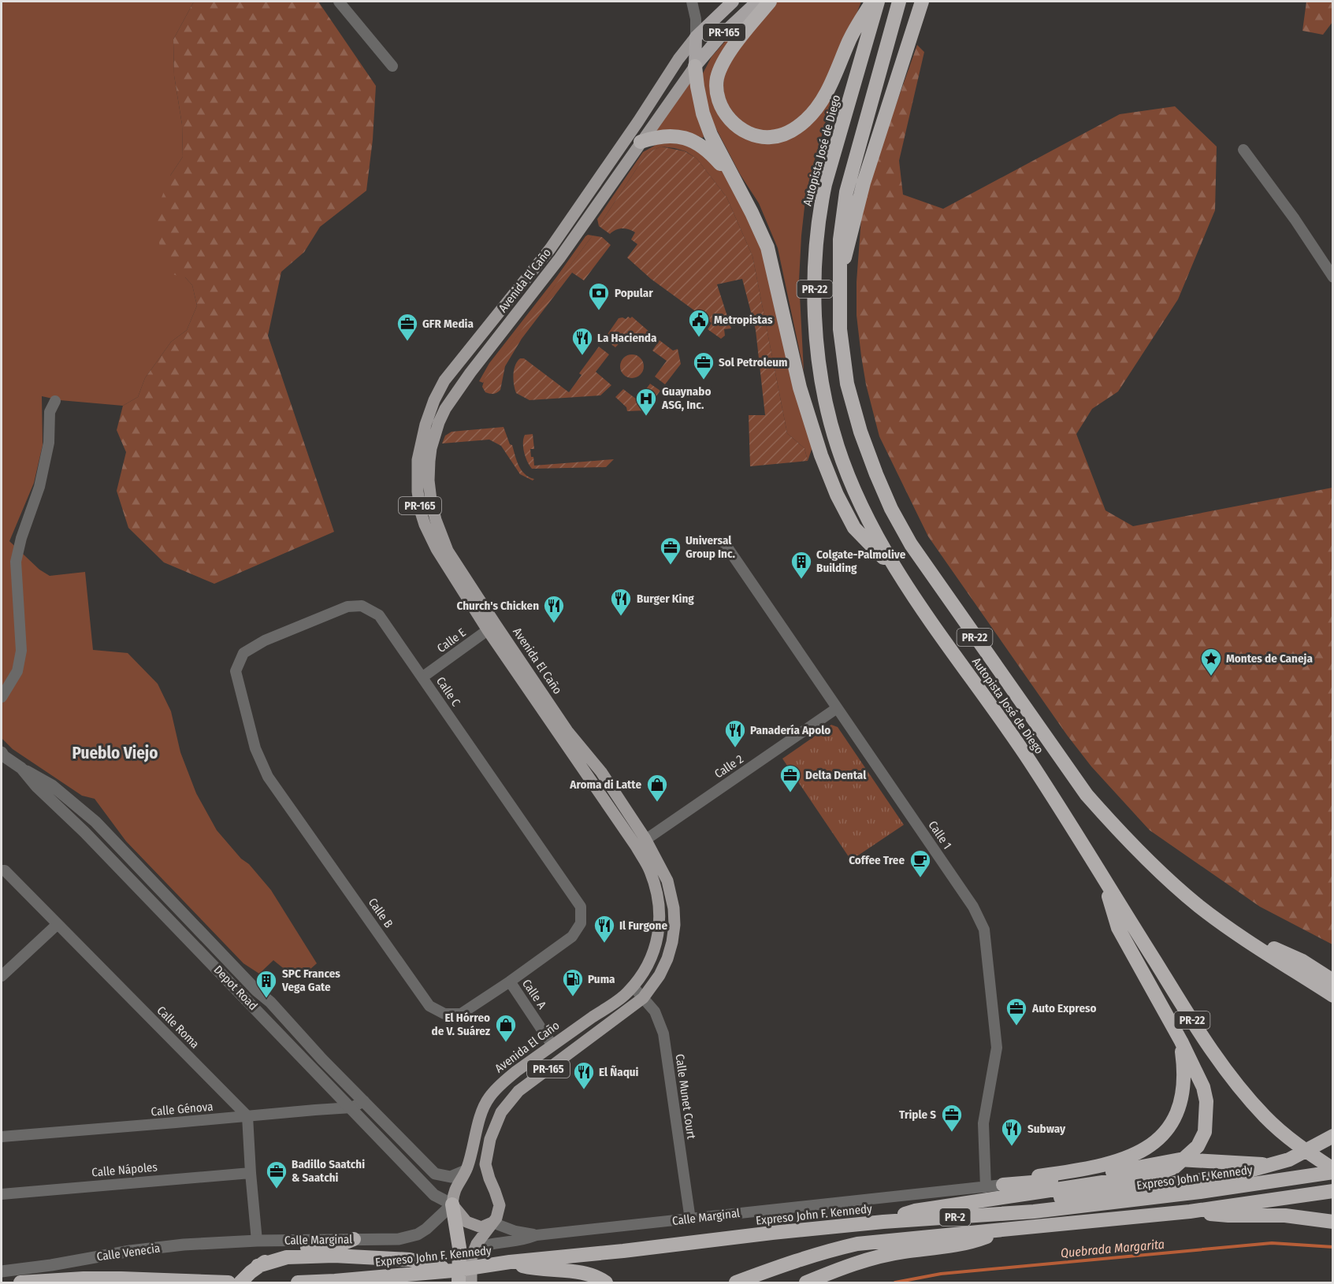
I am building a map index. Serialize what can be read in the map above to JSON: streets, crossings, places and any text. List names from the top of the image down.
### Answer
{
  "streets": {
    "highway": [
      "PR-165",
      "Autopista José de Diego",
      "Avenida El Caño",
      "PR-22",
      "Expreso John F. Kennedy",
      "PR-2"
    ],
    "street": [
      "Calle E",
      "Calle C",
      "Calle 2",
      "Calle 1",
      "Calle B",
      "Depot Road",
      "Calle A",
      "Calle Roma",
      "Calle Munet Court",
      "Calle Génova",
      "Calle Nápoles",
      "Calle Marginal",
      "Calle Venecia"
    ]
  },
  "crossings": [
    ["Autopista José de Diego", "Expreso John F. Kennedy"],
    ["Avenida El Caño", "Calle E"],
    ["Avenida El Caño", "Calle 2"],
    ["Avenida El Caño", "Depot Road"],
    ["Avenida El Caño", "Calle A"],
    ["Avenida El Caño", "Calle Munet Court"],
    ["Avenida El Caño", "Calle Marginal"],
    ["Calle E", "Calle C"],
    ["Calle C", "Calle B"],
    ["Calle 2", "Calle 1"],
    ["Calle 1", "Calle Marginal"],
    ["Calle B", "Calle A"],
    ["Depot Road", "Calle Génova"],
    ["Depot Road", "Calle Marginal"],
    ["Calle Roma", "Calle Génova"],
    ["Calle Munet Court", "Calle Marginal"],
    ["Calle Marginal", "Calle Venecia"]
  ],
  "districts": ["Pueblo Viejo"],
  "water": ["Quebrada Margarita"],
  "places": {
    "bank": ["Popular"],
    "public building": ["Metropistas"],
    "office": [
      "GFR Media",
      "Sol Petroleum",
      "Universal Group Inc.",
      "Delta Dental",
      "Auto Expreso",
      "Triple S",
      "Badillo Saatchi & Saatchi"
    ],
    "restaurant": [
      "La Hacienda",
      "Burger King",
      "Church's Chicken",
      "Panadería Apolo",
      "Il Furgone",
      "El Ñaqui",
      "Subway"
    ],
    "hospital": ["Guaynabo ASG, Inc."],
    "building": ["Colgate-Palmolive Building", "SPC Frances Vega Gate"],
    "place": ["Montes de Caneja"],
    "shop": ["Aroma di Latte", "El Hórreo de V. Suárez"],
    "cafe": ["Coffee Tree"],
    "fuel station": ["Puma"]
  }
}
